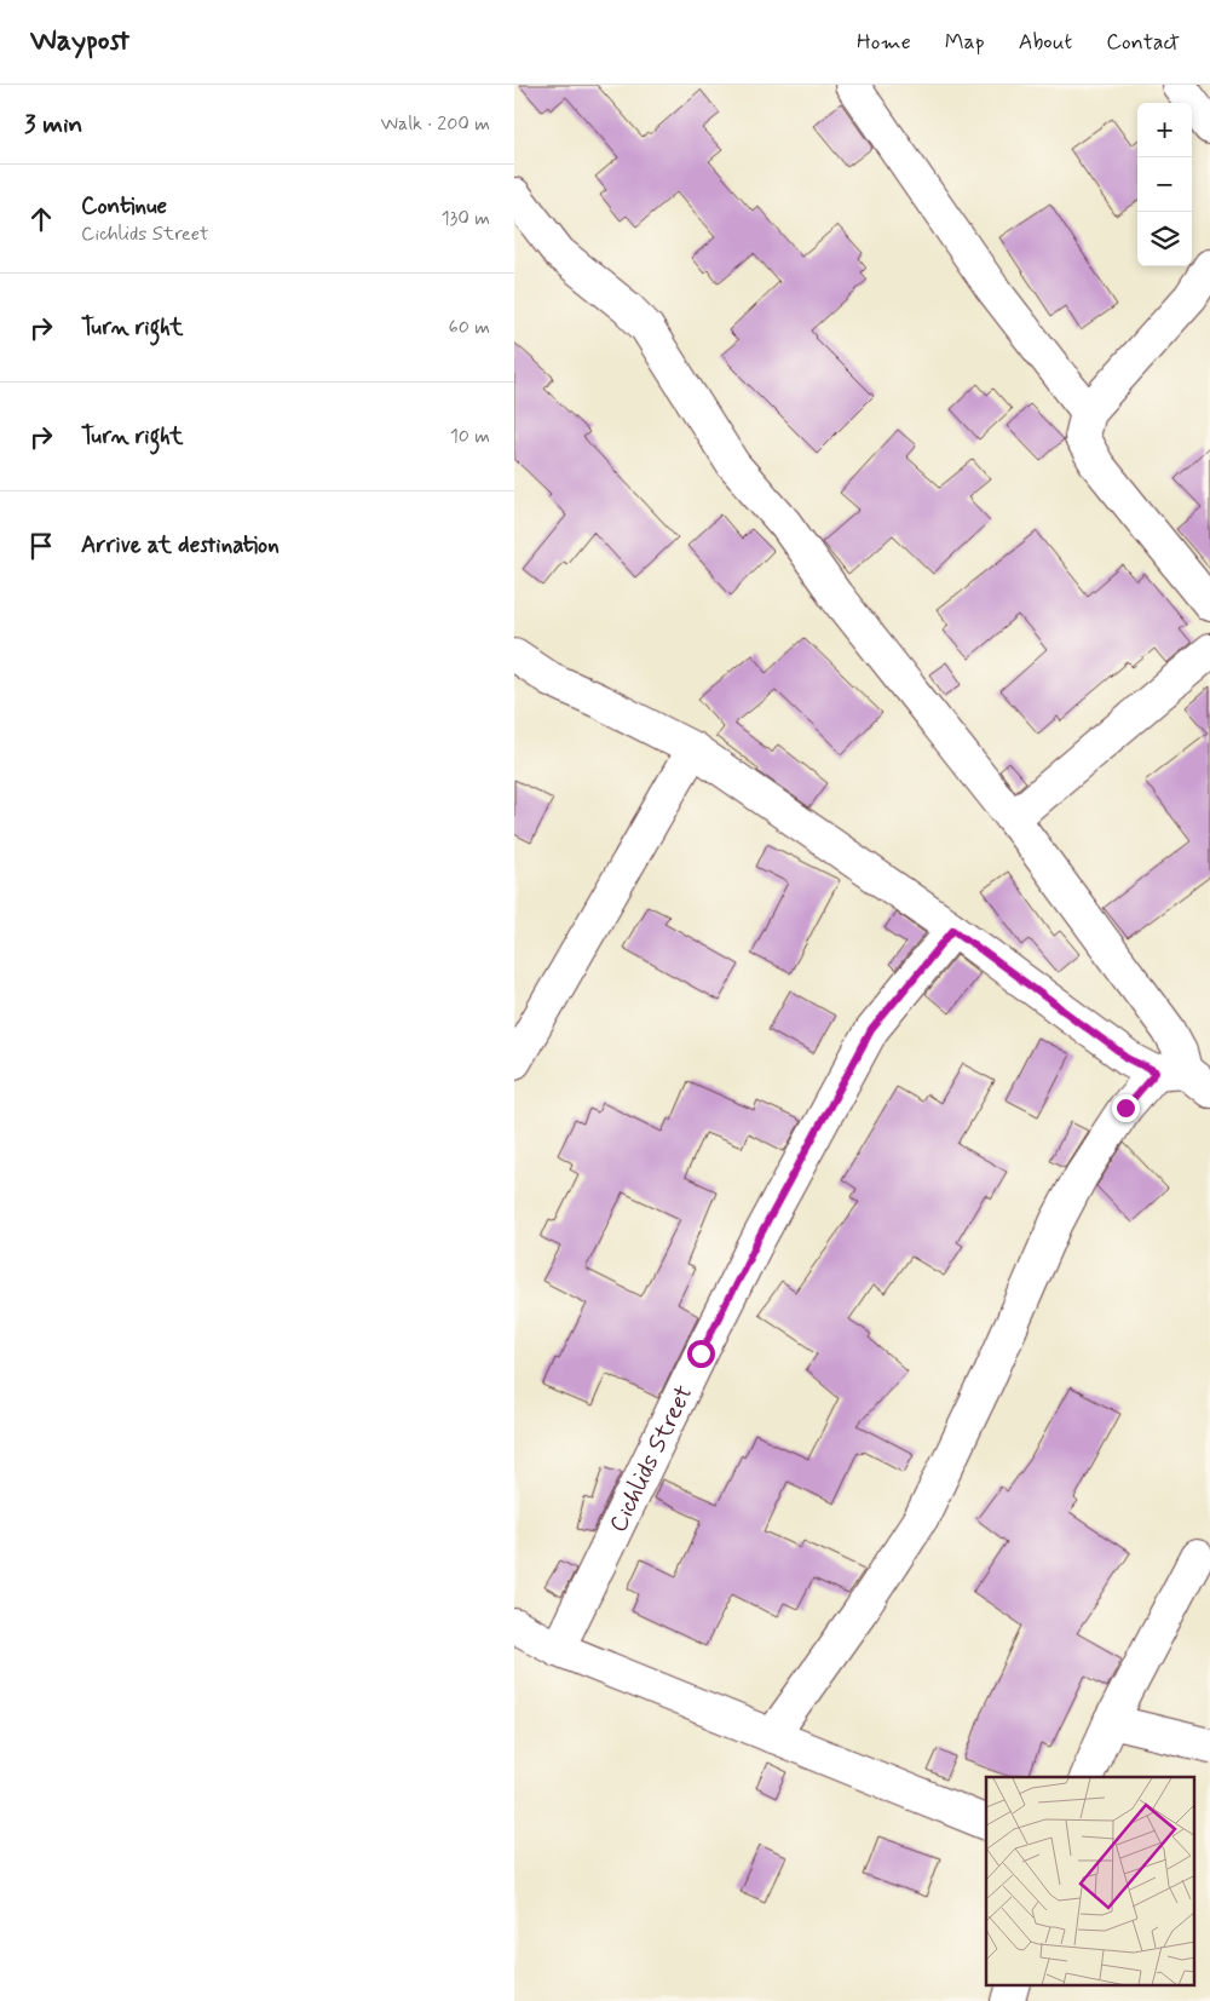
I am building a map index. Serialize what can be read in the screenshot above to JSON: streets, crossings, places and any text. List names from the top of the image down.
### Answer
{
  "streets": {
    "street": ["Cichlids Street"]
  },
  "page": {
    "header": "Waypost",
    "nav": [
      "Home",
      "Map",
      "About",
      "Contact"
    ],
    "heading": ["3 min", "Walk · 200 m"],
    "map_buttons": ["+", "−"],
    "list": [
      ["Continue", "Cichlids Street", "130 m"],
      ["Turn right", "60 m"],
      ["Turn right", "10 m"],
      "Arrive at destination"
    ]
  }
}
